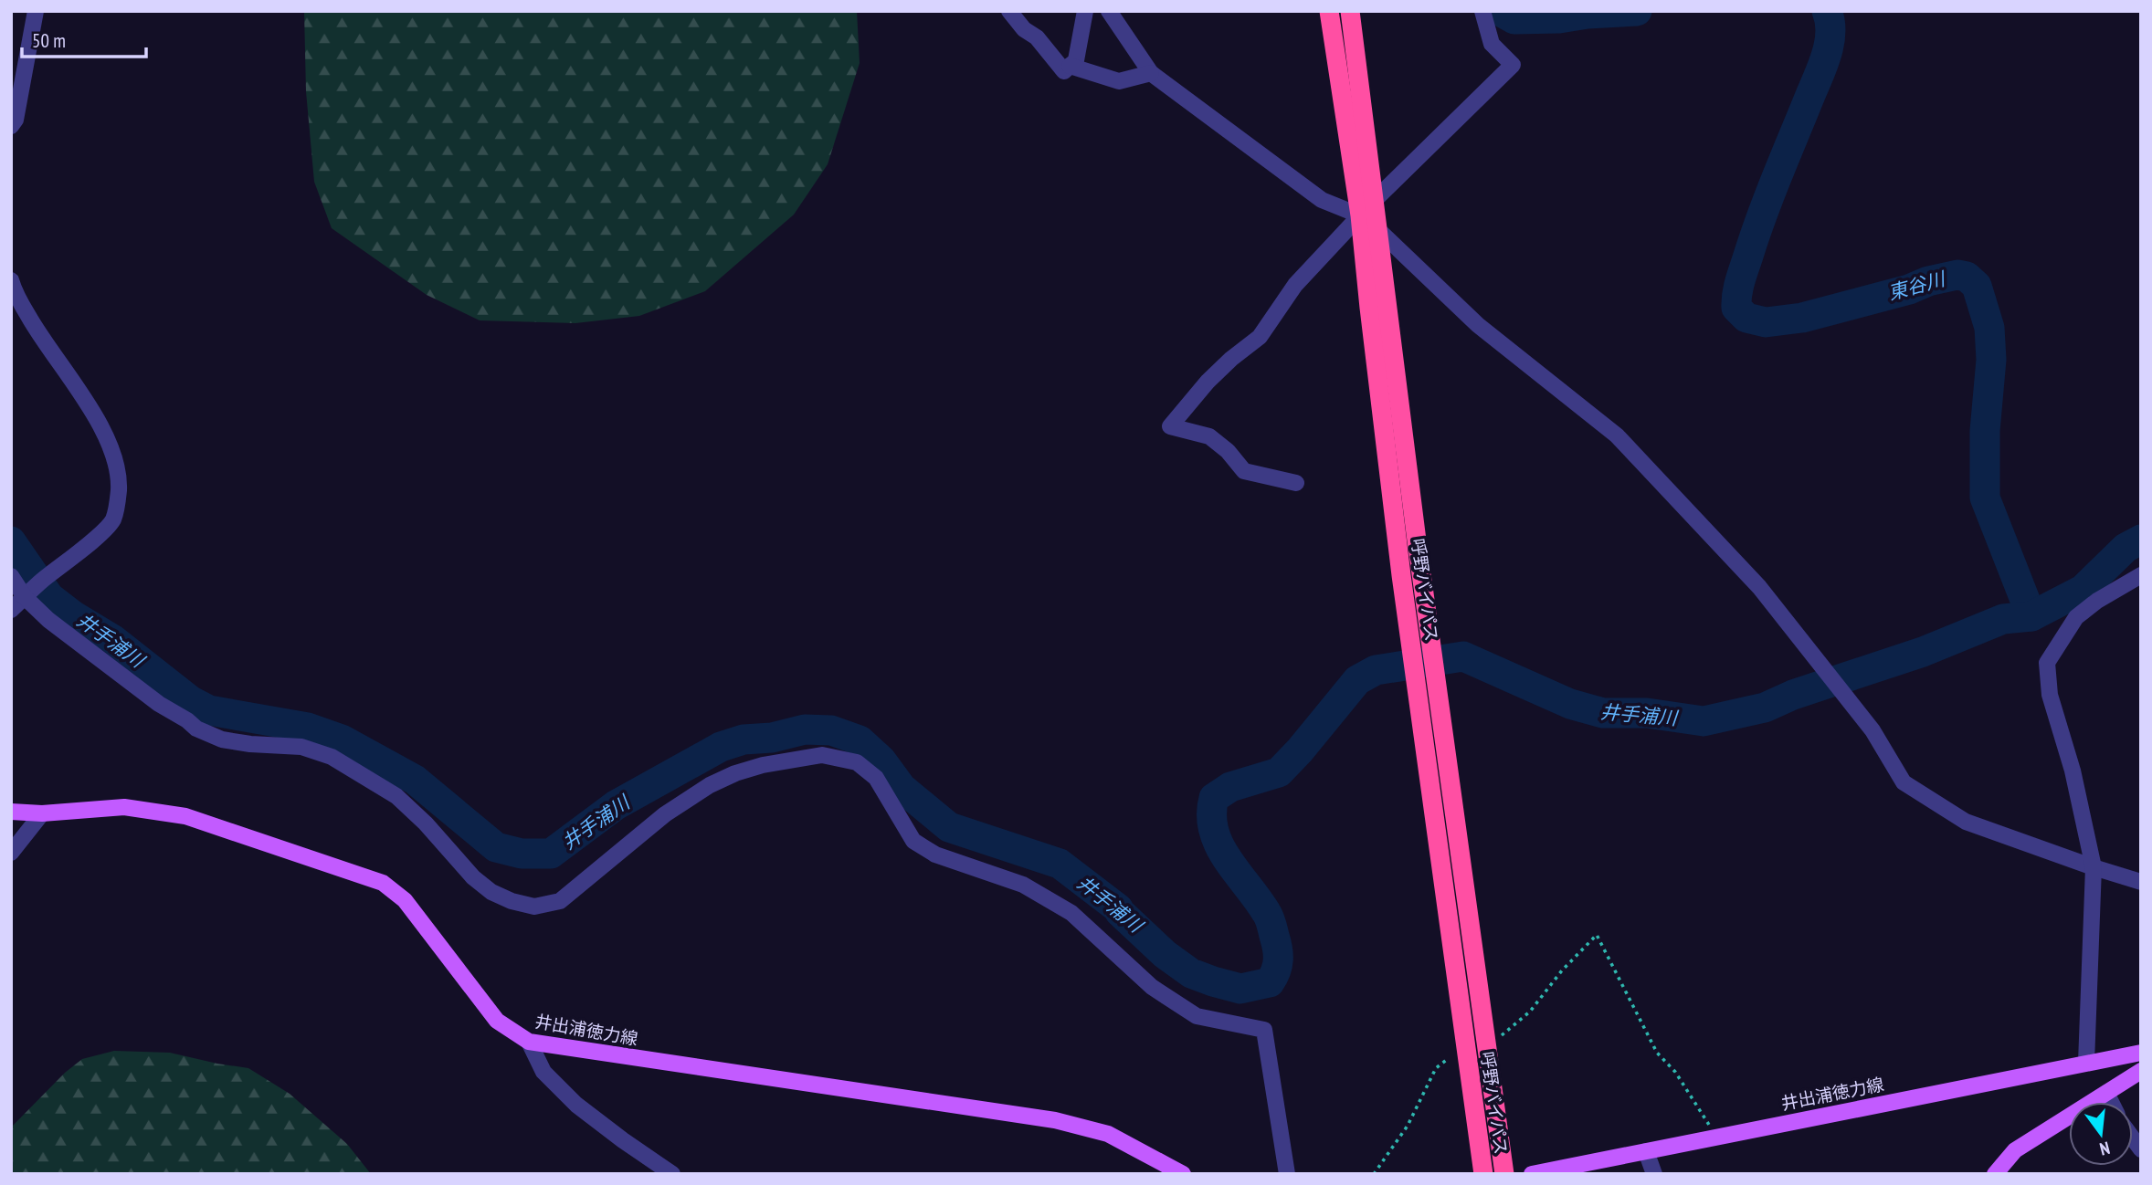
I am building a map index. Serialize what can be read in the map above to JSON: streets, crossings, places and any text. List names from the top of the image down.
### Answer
{
  "streets": {
    "highway": ["呼野バイパス"],
    "main road": ["井出浦徳力線"]
  },
  "water": ["東谷川", "井手浦川"],
  "scale_bar": "50 m",
  "north": "bottom"
}
